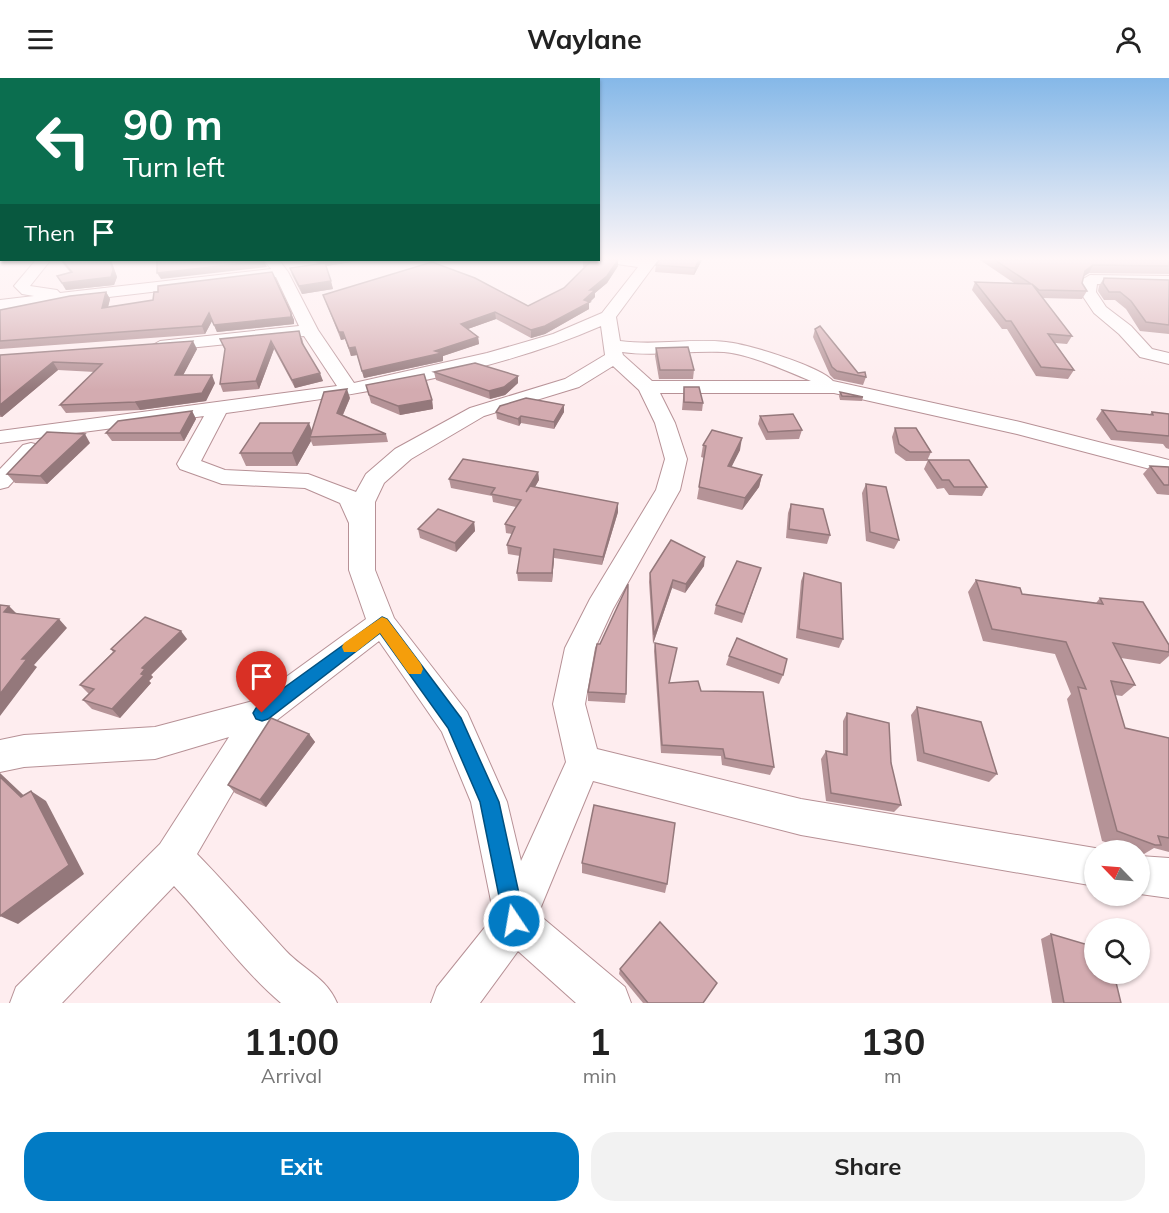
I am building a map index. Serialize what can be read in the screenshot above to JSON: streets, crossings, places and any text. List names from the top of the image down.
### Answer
{
  "north": "top left",
  "page": {
    "header": "Waylane",
    "turn": ["90 m", "Turn left"],
    "then": "Then",
    "eta": [
      "11:00",
      "Arrival",
      "1",
      "min",
      "130",
      "m"
    ],
    "buttons": ["Exit", "Share"]
  }
}
